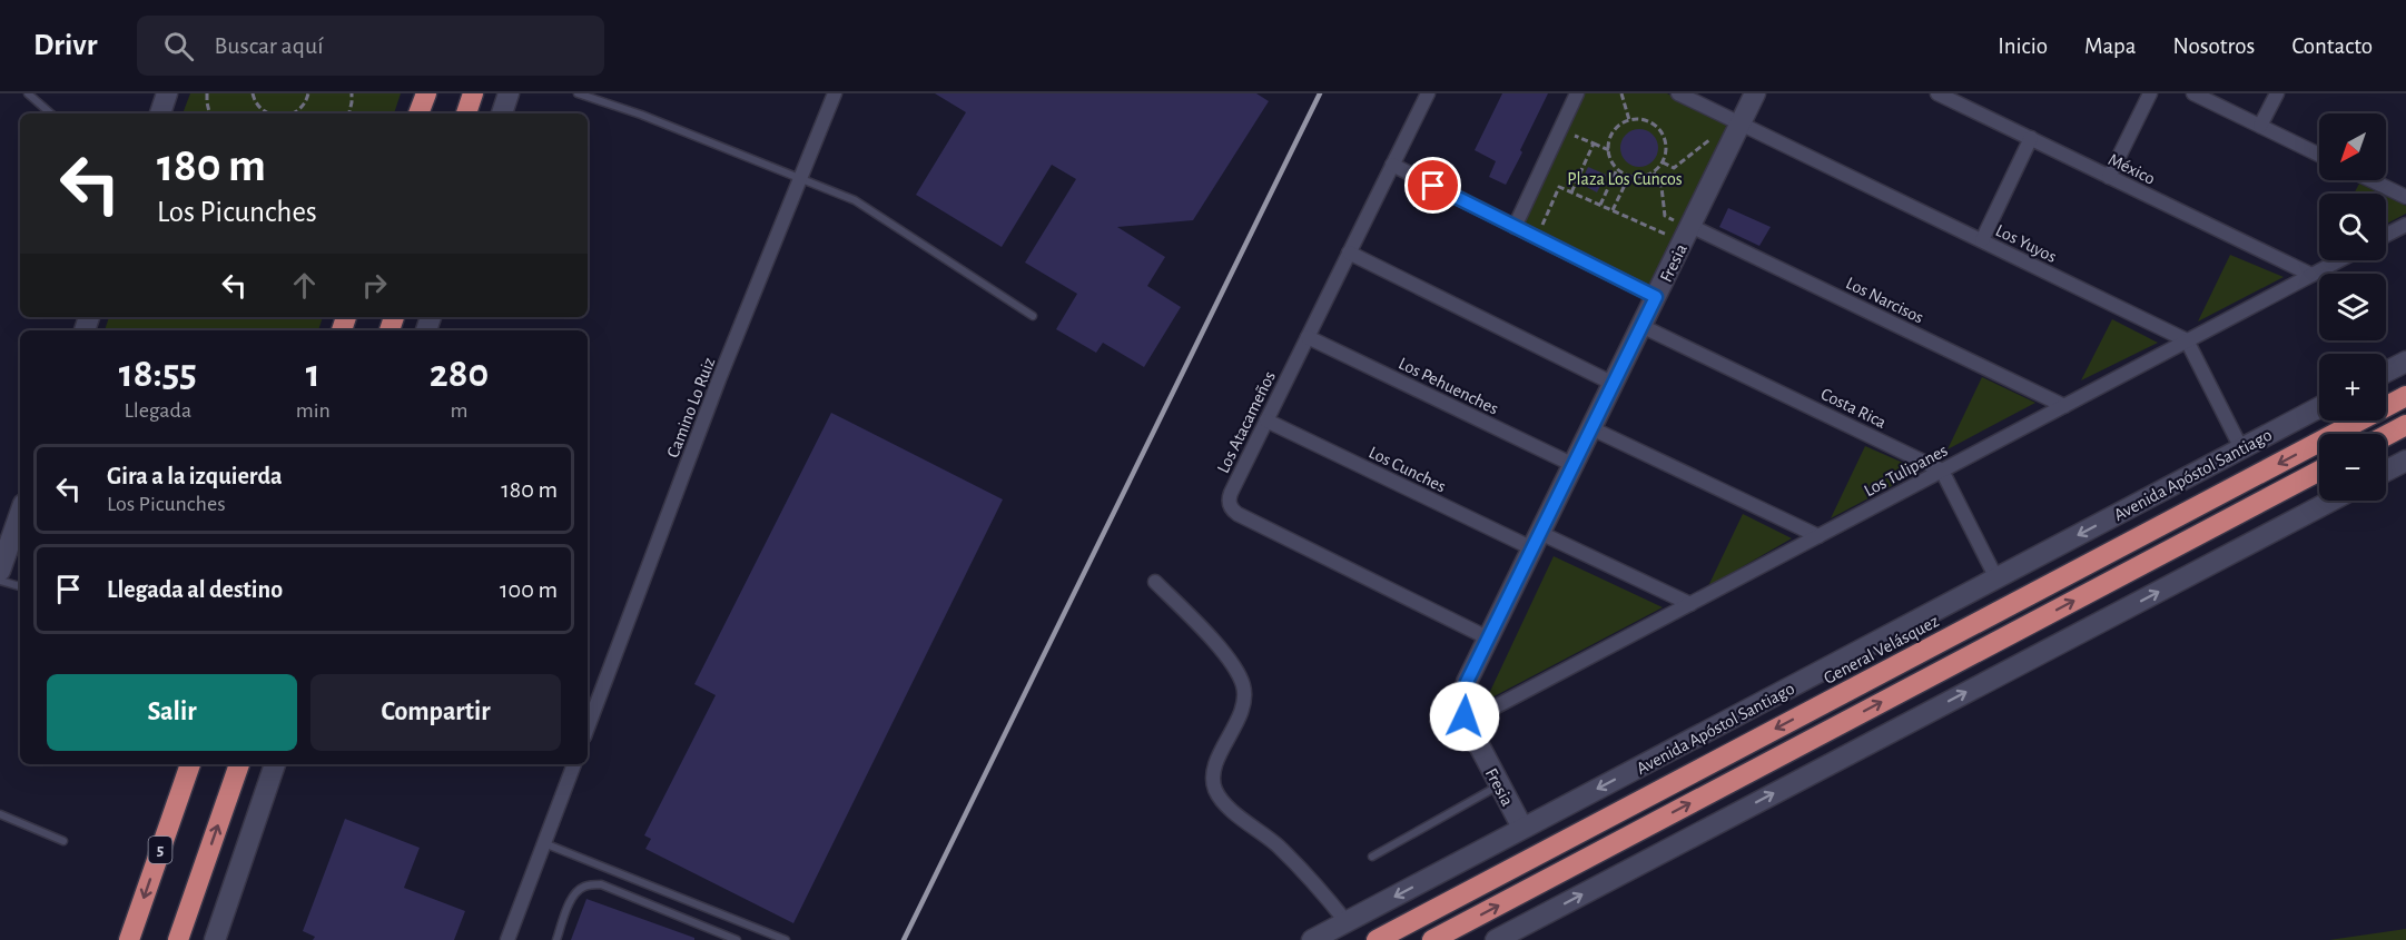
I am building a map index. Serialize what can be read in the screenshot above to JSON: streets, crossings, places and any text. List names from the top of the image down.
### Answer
{
  "streets": {
    "highway": ["General Velásquez", "5"],
    "street": [
      "México",
      "Los Yuyos",
      "Fresia",
      "Los Narcisos",
      "Los Pehuenches",
      "Camino Lo Ruiz",
      "Costa Rica",
      "Los Atacameños",
      "Los Cunches",
      "Los Tulipanes",
      "Avenida Apóstol Santiago"
    ]
  },
  "crossings": [
    ["México", "Los Tulipanes"],
    ["Los Yuyos", "Fresia"],
    ["Los Yuyos", "Los Tulipanes"],
    ["Fresia", "Los Narcisos"],
    ["Fresia", "Los Pehuenches"],
    ["Fresia", "Costa Rica"],
    ["Fresia", "Los Atacameños"],
    ["Fresia", "Los Cunches"],
    ["Fresia", "Los Tulipanes"],
    ["Fresia", "Avenida Apóstol Santiago"],
    ["Los Narcisos", "Los Tulipanes"],
    ["Los Pehuenches", "Los Atacameños"],
    ["Costa Rica", "Los Tulipanes"],
    ["Los Atacameños", "Los Cunches"],
    ["Los Cunches", "Los Tulipanes"]
  ],
  "parks": ["Plaza Los Cuncos"],
  "north": "bottom left",
  "page": {
    "header": "Drivr",
    "search": "Buscar aquí",
    "nav": [
      "Inicio",
      "Mapa",
      "Nosotros",
      "Contacto"
    ],
    "map_buttons": ["+", "−"],
    "turn": ["180 m", "Los Picunches"],
    "eta": [
      "18:55",
      "Llegada",
      "1",
      "min",
      "280",
      "m"
    ],
    "list": [
      {
        "name": "Gira a la izquierda",
        "note": "Los Picunches",
        "value": "180 m"
      },
      {
        "name": "Llegada al destino",
        "value": "100 m"
      }
    ],
    "buttons": ["Salir", "Compartir"]
  }
}
